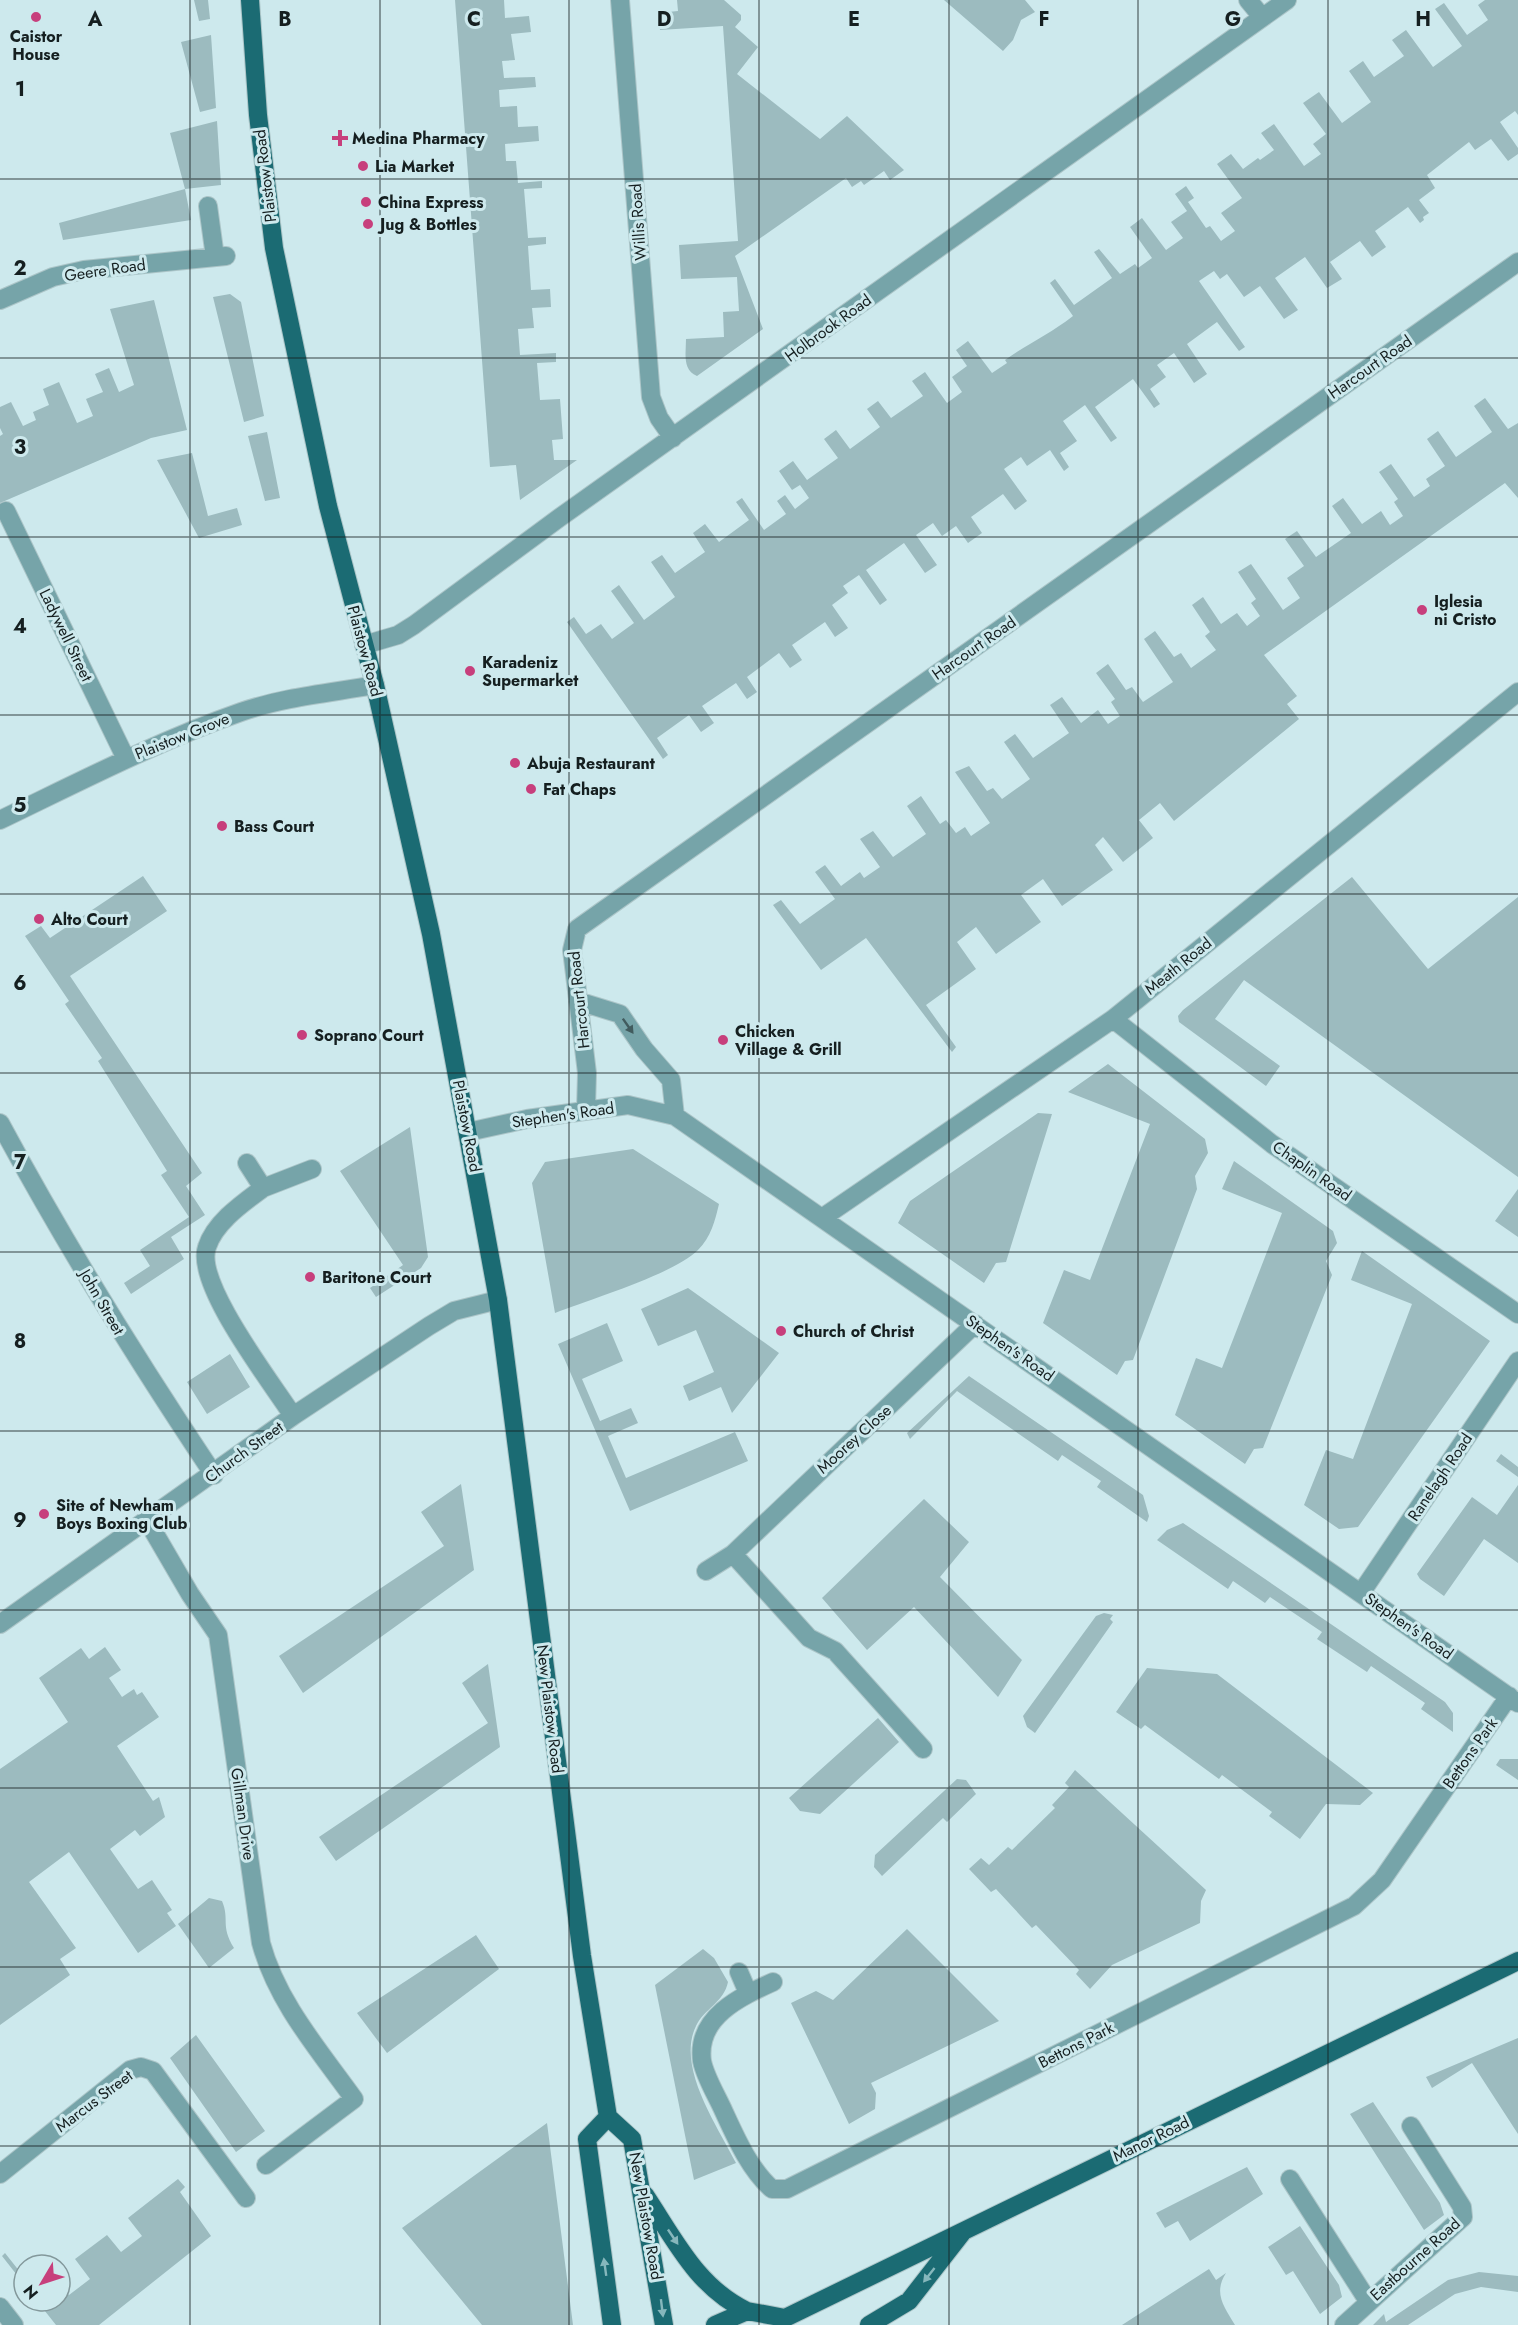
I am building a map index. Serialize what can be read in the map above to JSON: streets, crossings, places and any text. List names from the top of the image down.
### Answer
{
  "streets": {
    "main road": ["Plaistow Road", "New Plaistow Road", "Manor Road"],
    "street": [
      "Willis Road",
      "Geere Road",
      "Holbrook Road",
      "Harcourt Road",
      "Ladywell Street",
      "Plaistow Grove",
      "Meath Road",
      "Stephen's Road",
      "Chaplin Road",
      "John Street",
      "Moorey Close",
      "Church Street",
      "Ranelagh Road",
      "Bettons Park",
      "Gillman Drive",
      "Marcus Street",
      "Eastbourne Road"
    ]
  },
  "crossings": [
    ["Plaistow Road", "Holbrook Road"],
    ["Plaistow Road", "Plaistow Grove"],
    ["Plaistow Road", "Stephen's Road"],
    ["Plaistow Road", "Church Street"],
    ["Plaistow Road", "New Plaistow Road"],
    ["Willis Road", "Holbrook Road"],
    ["Harcourt Road", "Stephen's Road"],
    ["Ladywell Street", "Plaistow Grove"],
    ["Meath Road", "Stephen's Road"],
    ["Meath Road", "Chaplin Road"],
    ["Stephen's Road", "Moorey Close"],
    ["Stephen's Road", "Ranelagh Road"],
    ["Stephen's Road", "Bettons Park"],
    ["John Street", "Church Street"],
    ["Church Street", "New Plaistow Road"],
    ["Church Street", "Gillman Drive"],
    ["New Plaistow Road", "Manor Road"]
  ],
  "places": {
    "other": [
      "Caistor House",
      "Lia Market",
      "China Express",
      "Jug & Bottles",
      "Iglesia ni Cristo",
      "Karadeniz Supermarket",
      "Abuja Restaurant",
      "Fat Chaps",
      "Bass Court",
      "Alto Court",
      "Soprano Court",
      "Chicken Village & Grill",
      "Baritone Court",
      "Church of Christ",
      "Site of Newham Boys Boxing Club"
    ],
    "health": ["Medina Pharmacy"]
  },
  "north": "bottom left",
  "grid": {
    "columns": [
      "A",
      "B",
      "C",
      "D",
      "E",
      "F",
      "G",
      "H"
    ],
    "rows": [
      "1",
      "2",
      "3",
      "4",
      "5",
      "6",
      "7",
      "8",
      "9"
    ]
  }
}
